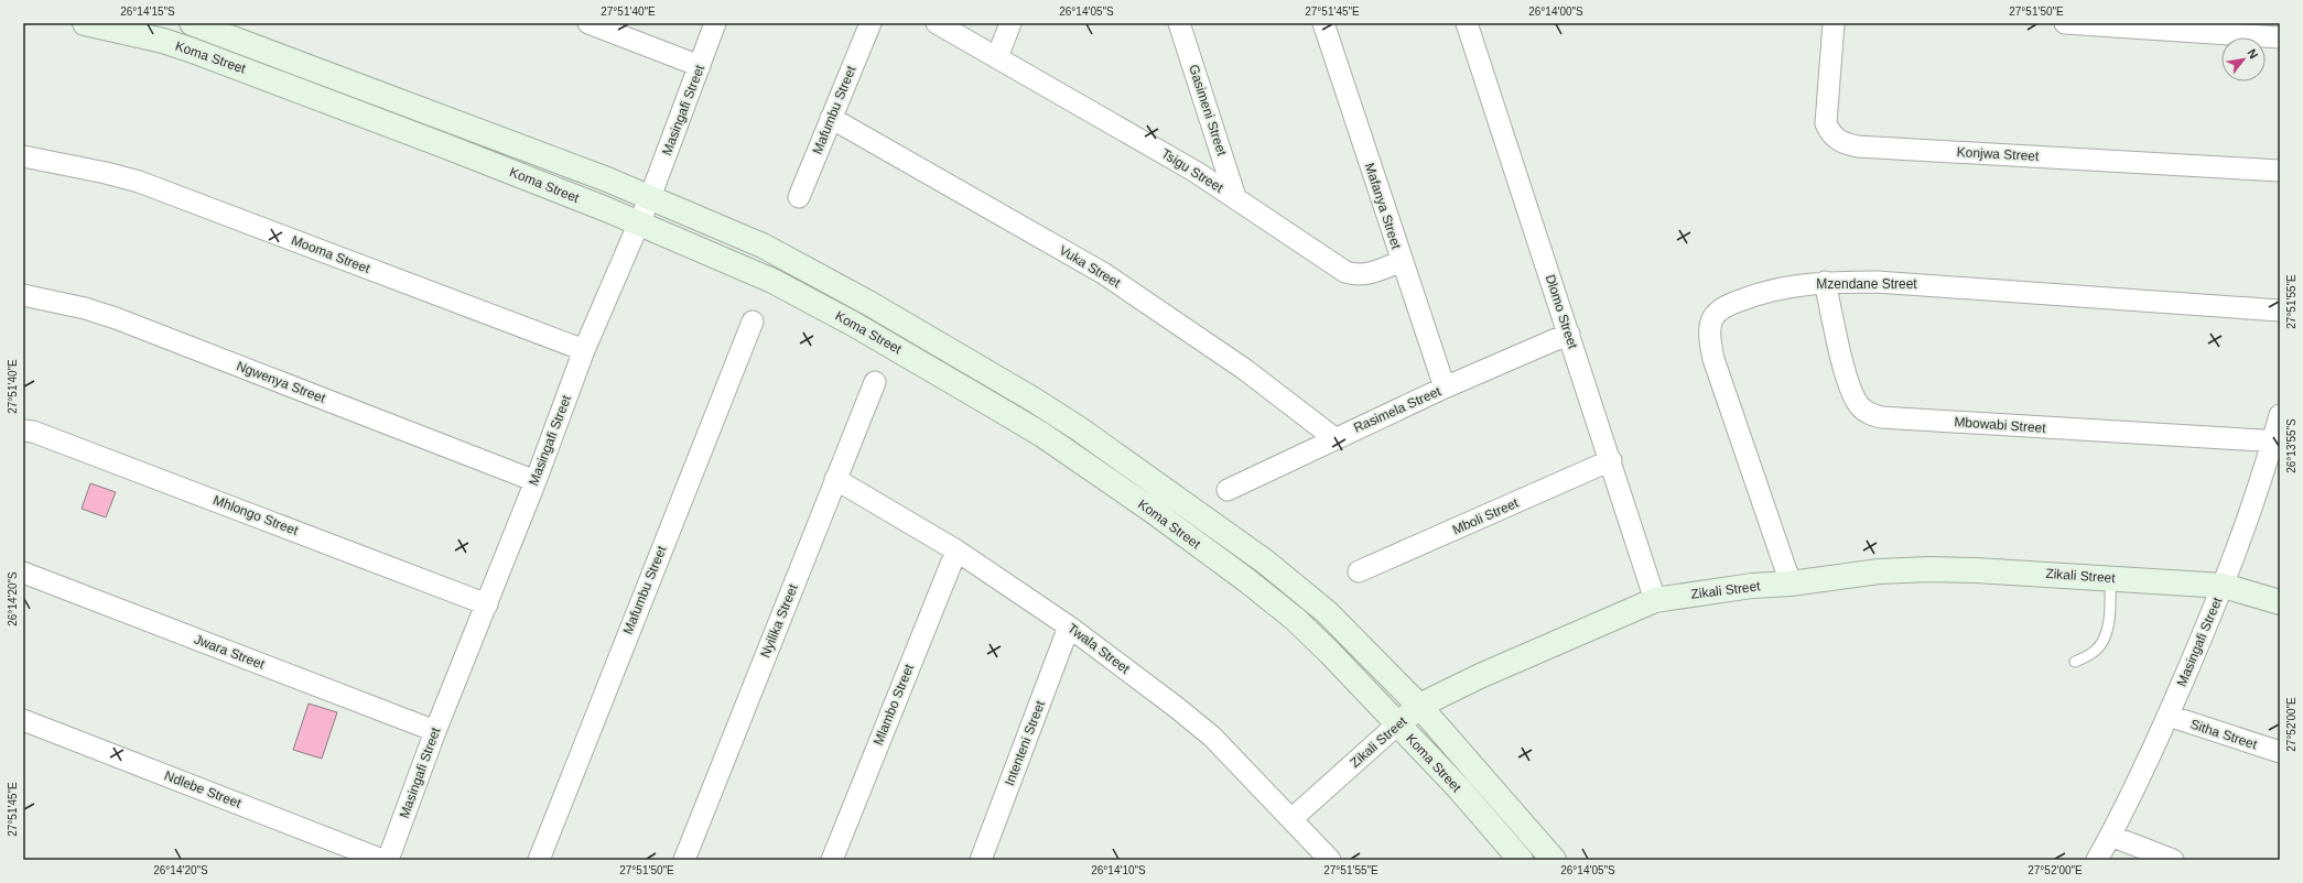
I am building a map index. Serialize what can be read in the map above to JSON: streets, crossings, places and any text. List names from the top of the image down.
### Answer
{
  "streets": {
    "main road": ["Koma Street", "Zikali Street"],
    "street": [
      "Masingafi Street",
      "Mafumbu Street",
      "Gasimeni Street",
      "Konjwa Street",
      "Tsigu Street",
      "Mafanya Street",
      "Mooma Street",
      "Vuka Street",
      "Mzendane Street",
      "Dlomo Street",
      "Ngwenya Street",
      "Rasimela Street",
      "Mbowabi Street",
      "Mhlongo Street",
      "Mboli Street",
      "Nyilika Street",
      "Twala Street",
      "Jwara Street",
      "Mlambo Street",
      "Sitha Street",
      "Intenteni Street",
      "Ndlebe Street"
    ]
  },
  "crossings": [
    ["Koma Street", "Masingafi Street"],
    ["Koma Street", "Zikali Street"],
    ["Masingafi Street", "Mooma Street"],
    ["Masingafi Street", "Ngwenya Street"],
    ["Masingafi Street", "Mbowabi Street"],
    ["Masingafi Street", "Mhlongo Street"],
    ["Masingafi Street", "Zikali Street"],
    ["Masingafi Street", "Jwara Street"],
    ["Masingafi Street", "Sitha Street"],
    ["Mafumbu Street", "Vuka Street"],
    ["Gasimeni Street", "Tsigu Street"],
    ["Tsigu Street", "Mafanya Street"],
    ["Mafanya Street", "Rasimela Street"],
    ["Vuka Street", "Rasimela Street"],
    ["Mzendane Street", "Mbowabi Street"],
    ["Mzendane Street", "Zikali Street"],
    ["Dlomo Street", "Rasimela Street"],
    ["Dlomo Street", "Mboli Street"],
    ["Dlomo Street", "Zikali Street"],
    ["Zikali Street", "Twala Street"],
    ["Nyilika Street", "Twala Street"],
    ["Twala Street", "Mlambo Street"],
    ["Twala Street", "Intenteni Street"]
  ],
  "north": "top right",
  "coordinates": [
    "26°14'15\"S",
    "27°51'40\"E",
    "26°14'05\"S",
    "27°51'45\"E",
    "26°14'00\"S",
    "27°51'50\"E",
    "27°51'55\"E",
    "26°13'55\"S",
    "26°14'20\"S",
    "27°52'00\"E",
    "26°14'10\"S"
  ]
}
